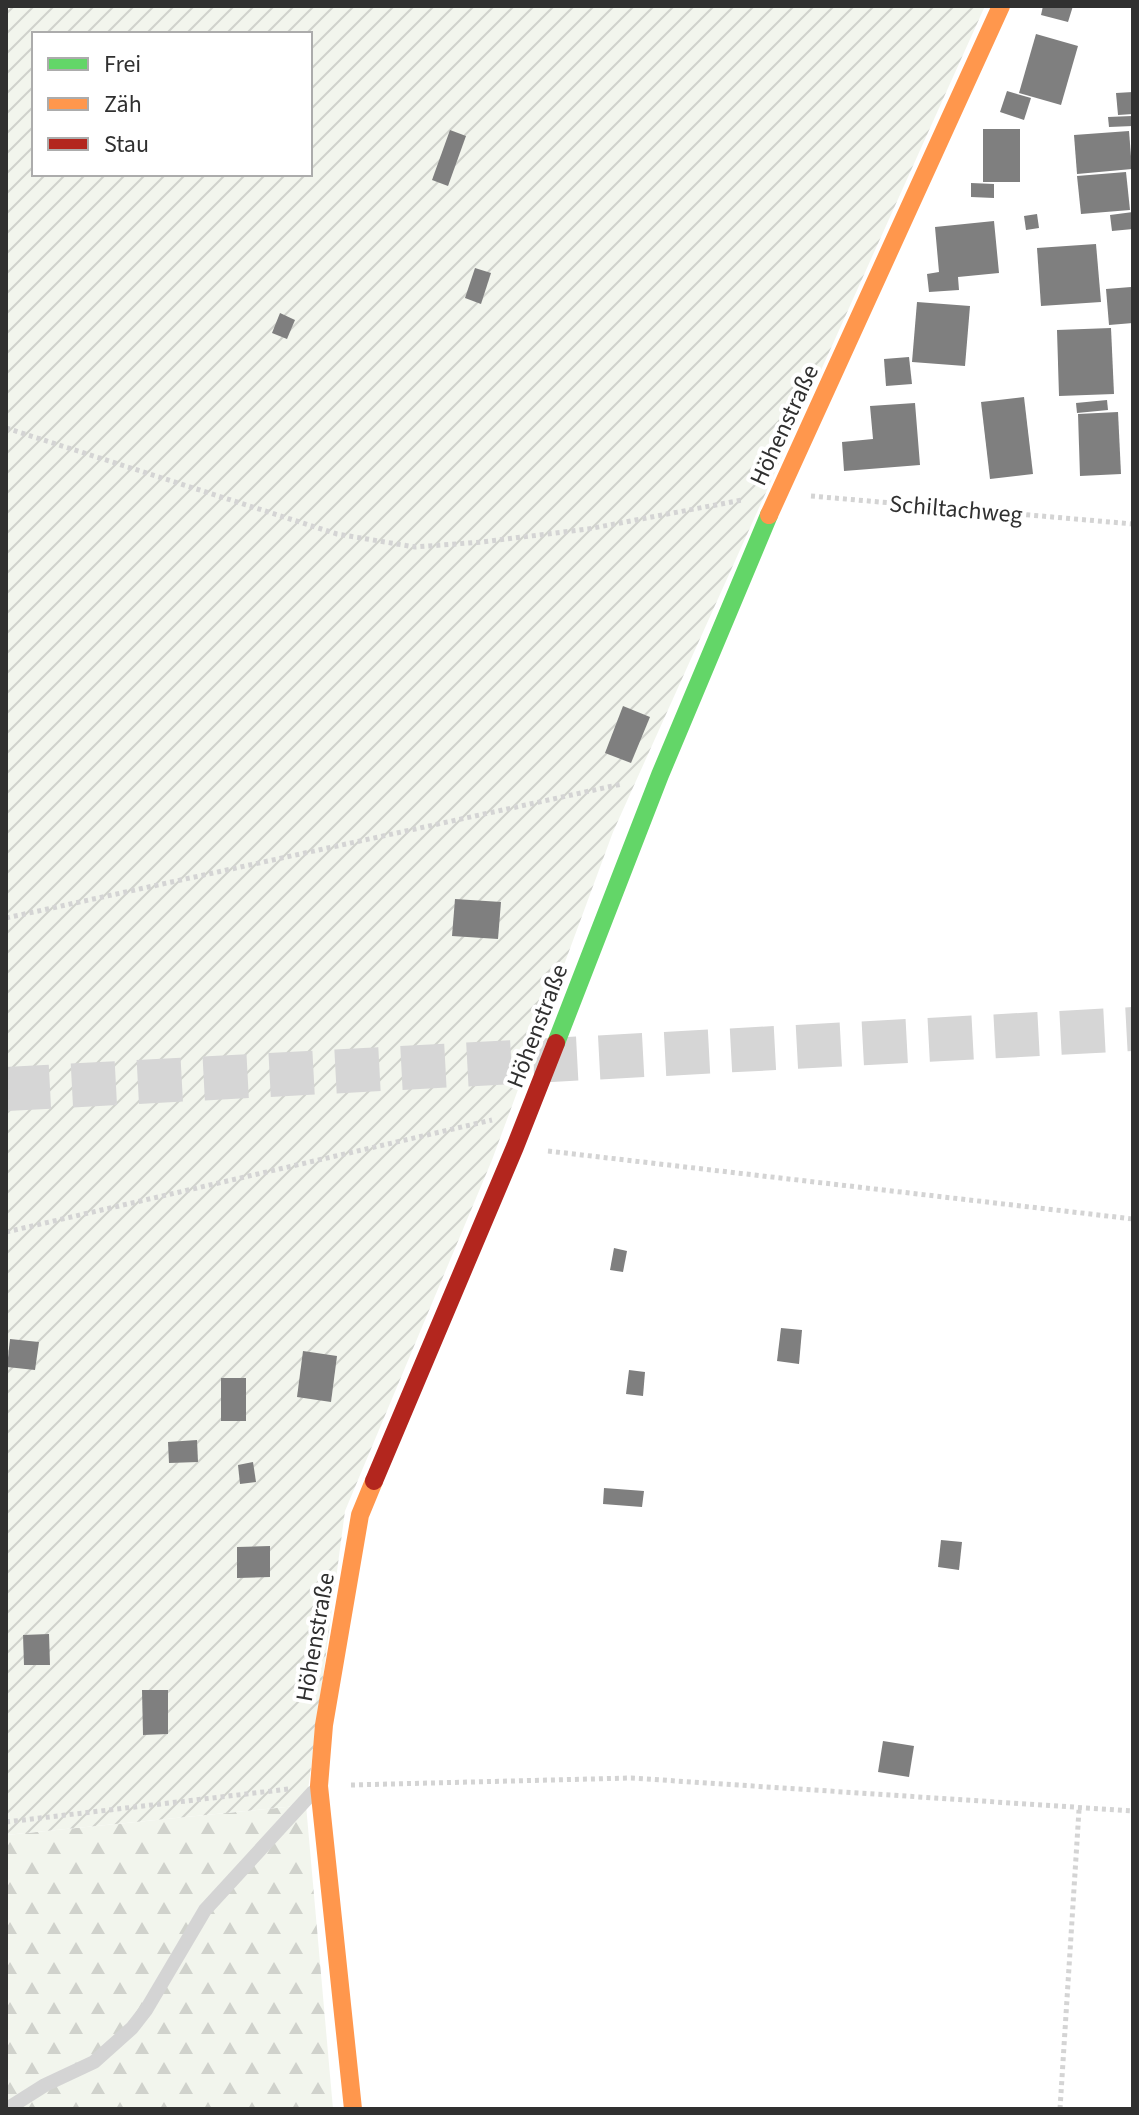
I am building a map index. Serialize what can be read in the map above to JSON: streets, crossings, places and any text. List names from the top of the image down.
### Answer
{
  "streets": {
    "street": ["Höhenstraße"],
    "path": ["Schiltachweg"]
  },
  "crossings": [
    ["Höhenstraße", "Schiltachweg"]
  ],
  "legend": ["Frei", "Zäh", "Stau"]
}
